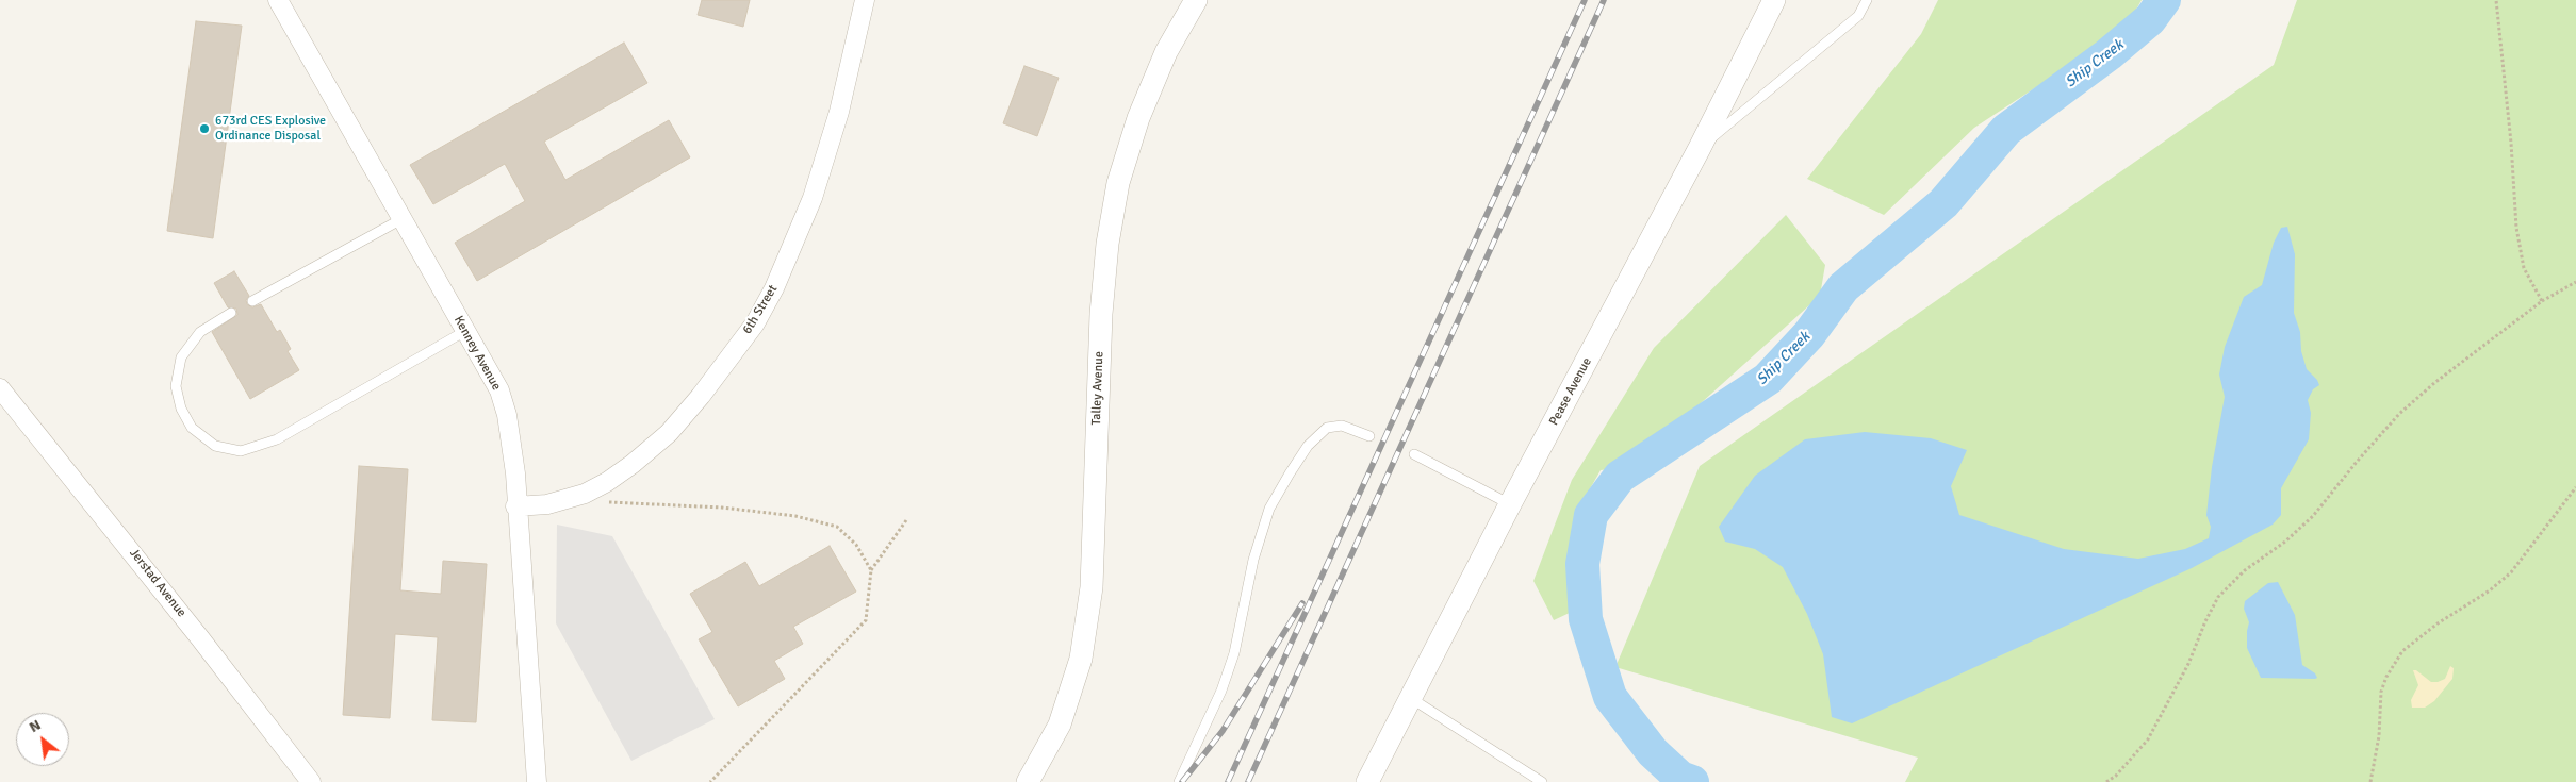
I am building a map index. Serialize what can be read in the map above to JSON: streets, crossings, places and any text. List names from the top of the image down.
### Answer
{
  "streets": {
    "street": [
      "6th Street",
      "Kenney Avenue",
      "Talley Avenue",
      "Pease Avenue",
      "Jerstad Avenue"
    ]
  },
  "crossings": [
    ["6th Street", "Kenney Avenue"]
  ],
  "water": ["Ship Creek"],
  "places": ["673rd CES Explosive Ordinance Disposal"],
  "north": "top left"
}
